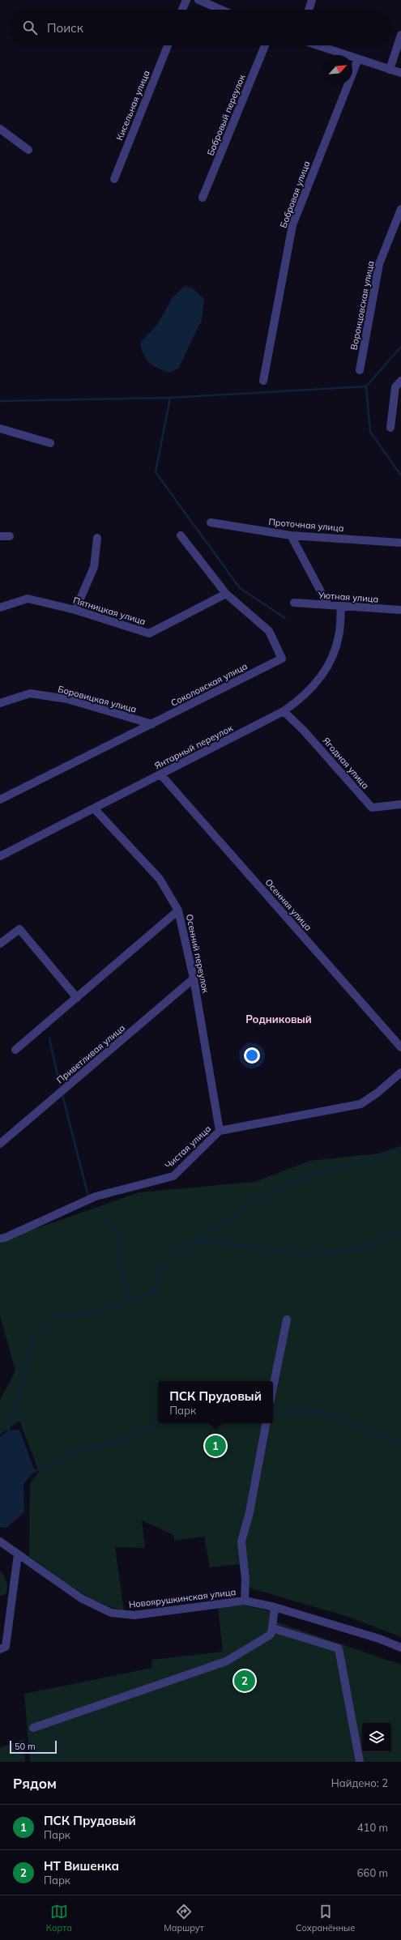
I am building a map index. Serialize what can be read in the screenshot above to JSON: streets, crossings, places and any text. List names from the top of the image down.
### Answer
{
  "streets": {
    "street": [
      "Кисельная улица",
      "Бобровый переулок",
      "Бобровая улица",
      "Воронцовская улица",
      "Проточная улица",
      "Уютная улица",
      "Пятницкая улица",
      "Соколовская улица",
      "Боровицкая улица",
      "Янтарный переулок",
      "Ягодная улица",
      "Осенняя улица",
      "Осенний переулок",
      "Приветливая улица",
      "Чистая улица",
      "Новоярушкинская улица"
    ]
  },
  "crossings": [
    ["Уютная улица", "Янтарный переулок"],
    ["Пятницкая улица", "Соколовская улица"],
    ["Соколовская улица", "Боровицкая улица"],
    ["Янтарный переулок", "Ягодная улица"],
    ["Янтарный переулок", "Осенняя улица"],
    ["Янтарный переулок", "Осенний переулок"],
    ["Осенний переулок", "Приветливая улица"],
    ["Осенний переулок", "Чистая улица"]
  ],
  "districts": ["Родниковый"],
  "scale_bar": "50 m",
  "north": "top right",
  "page": {
    "search": "Поиск",
    "popup": ["ПСК Прудовый", "Парк"],
    "pins": ["1", "2"],
    "scale": "50 m",
    "heading": ["Рядом", "Найдено: 2"],
    "list": [
      {
        "mark": "1",
        "name": "ПСК Прудовый",
        "note": "Парк",
        "value": "410 m"
      },
      {
        "mark": "2",
        "name": "НТ Вишенка",
        "note": "Парк",
        "value": "660 m"
      }
    ],
    "nav": ["Карта", "Маршрут", "Сохранённые"]
  }
}
